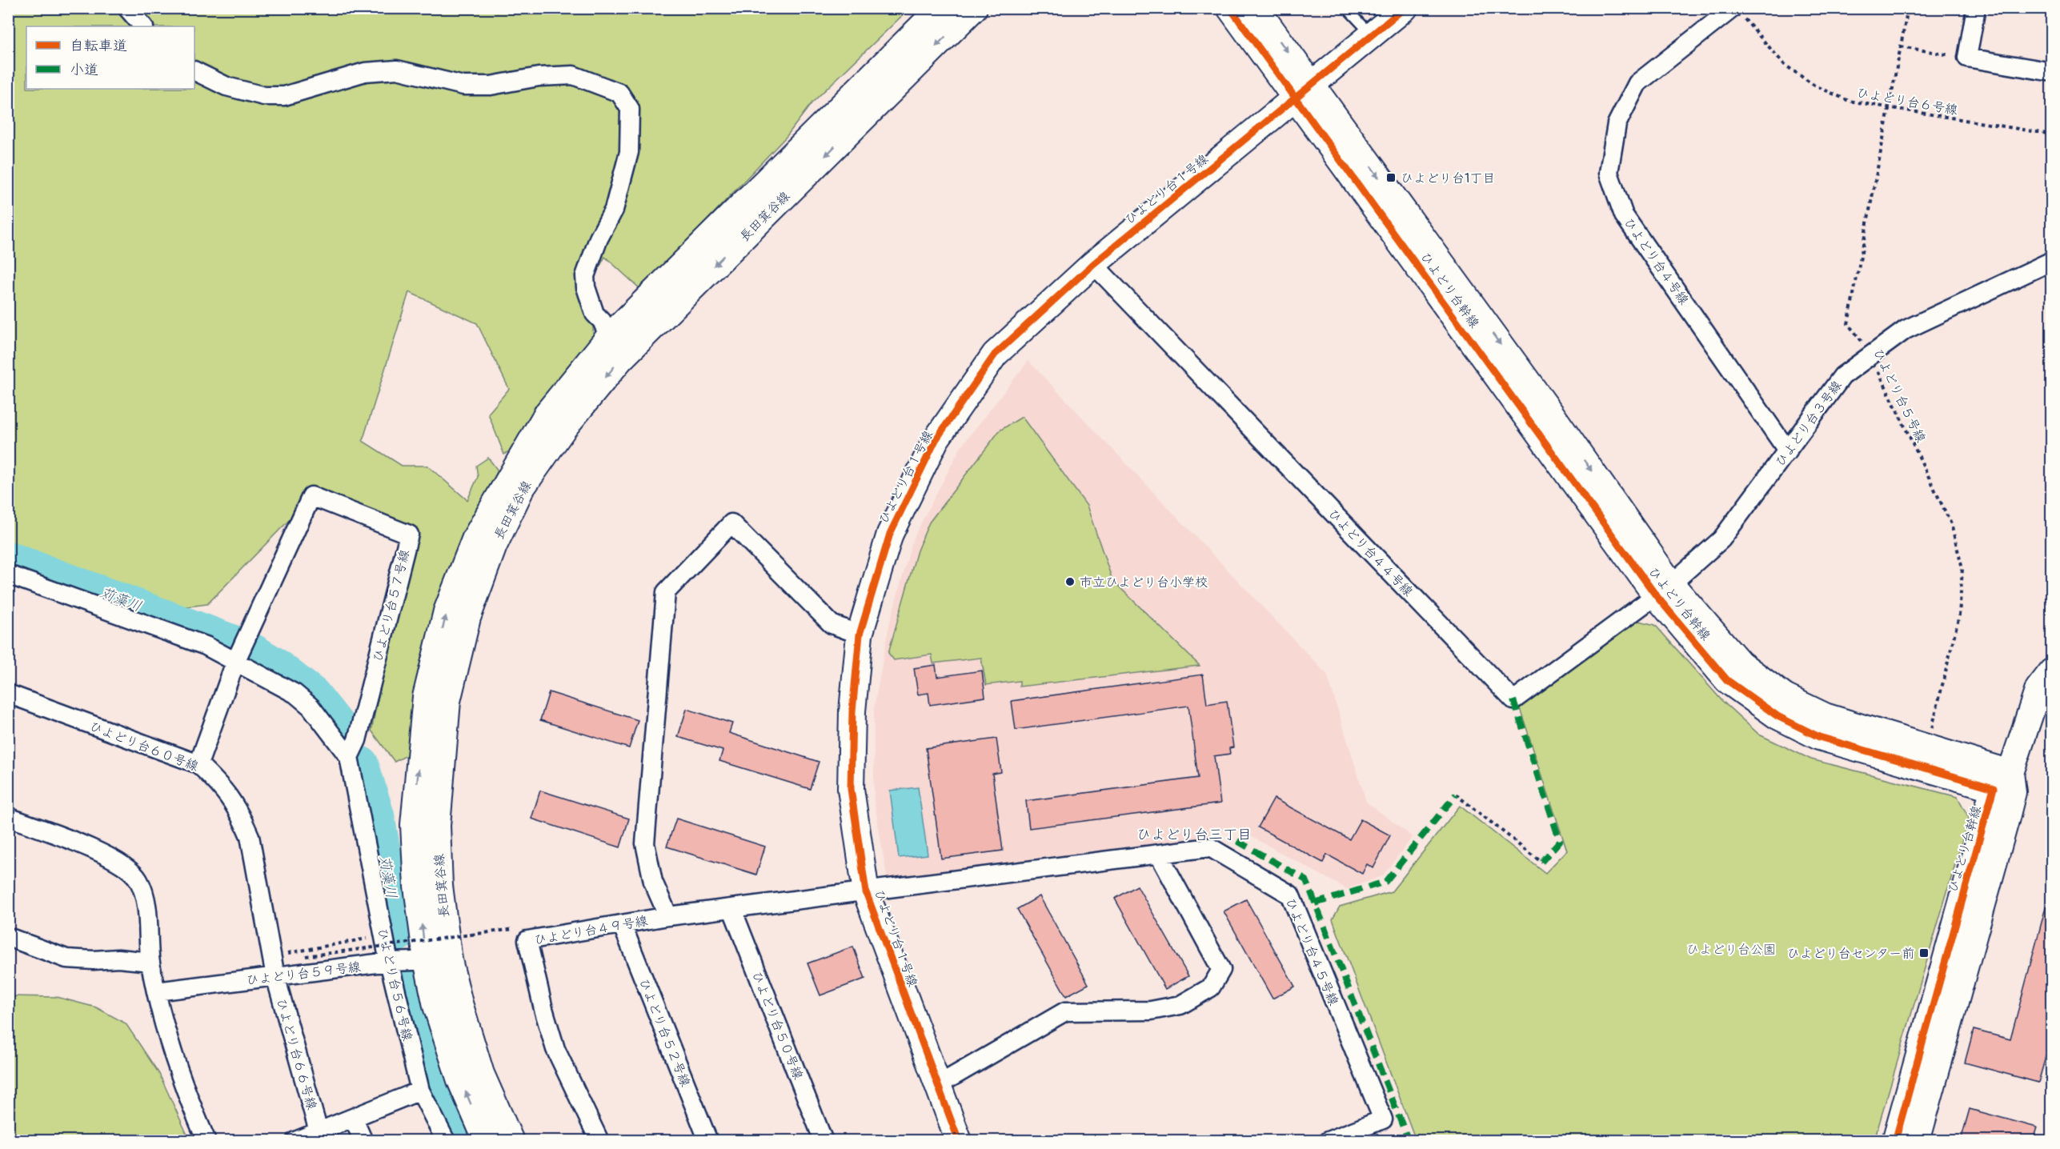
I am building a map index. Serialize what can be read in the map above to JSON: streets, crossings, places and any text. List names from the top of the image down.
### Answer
{
  "streets": {
    "street": [
      "ひよどり台１号線",
      "長田箕谷線",
      "ひよどり台４号線",
      "ひよどり台幹線",
      "ひよどり台３号線",
      "ひよどり台４４号線",
      "ひよどり台５７号線",
      "ひよどり台６０号線",
      "ひよどり台４９号線",
      "ひよどり台４５号線",
      "ひよどり台５９号線",
      "ひよどり台５６号線",
      "ひよどり台５０号線",
      "ひよどり台５２号線",
      "ひよどり台６６号線"
    ],
    "path": ["ひよどり台６号線", "ひよどり台５号線"]
  },
  "crossings": [
    ["ひよどり台６号線", "ひよどり台４号線"],
    ["ひよどり台６号線", "ひよどり台５号線"],
    ["ひよどり台１号線", "ひよどり台幹線"],
    ["ひよどり台１号線", "ひよどり台４４号線"],
    ["ひよどり台１号線", "ひよどり台４９号線"],
    ["ひよどり台１号線", "ひよどり台４５号線"],
    ["長田箕谷線", "ひよどり台５９号線"],
    ["ひよどり台４号線", "ひよどり台３号線"],
    ["ひよどり台幹線", "ひよどり台３号線"],
    ["ひよどり台幹線", "ひよどり台４４号線"],
    ["ひよどり台５号線", "ひよどり台３号線"],
    ["ひよどり台３号線", "ひよどり台４４号線"],
    ["ひよどり台５７号線", "ひよどり台５６号線"],
    ["ひよどり台６０号線", "ひよどり台５９号線"],
    ["ひよどり台６０号線", "ひよどり台６６号線"],
    ["ひよどり台４９号線", "ひよどり台４５号線"],
    ["ひよどり台４９号線", "ひよどり台５０号線"],
    ["ひよどり台４９号線", "ひよどり台５２号線"],
    ["ひよどり台５９号線", "ひよどり台５６号線"],
    ["ひよどり台５９号線", "ひよどり台６６号線"]
  ],
  "districts": ["ひよどり台三丁目"],
  "water": ["苅藻川"],
  "parks": ["ひよどり台公園"],
  "places": {
    "transit": ["ひよどり台1丁目", "ひよどり台センター前"],
    "other": ["市立ひよどり台小学校"]
  },
  "legend": ["自転車道", "小道"]
}
